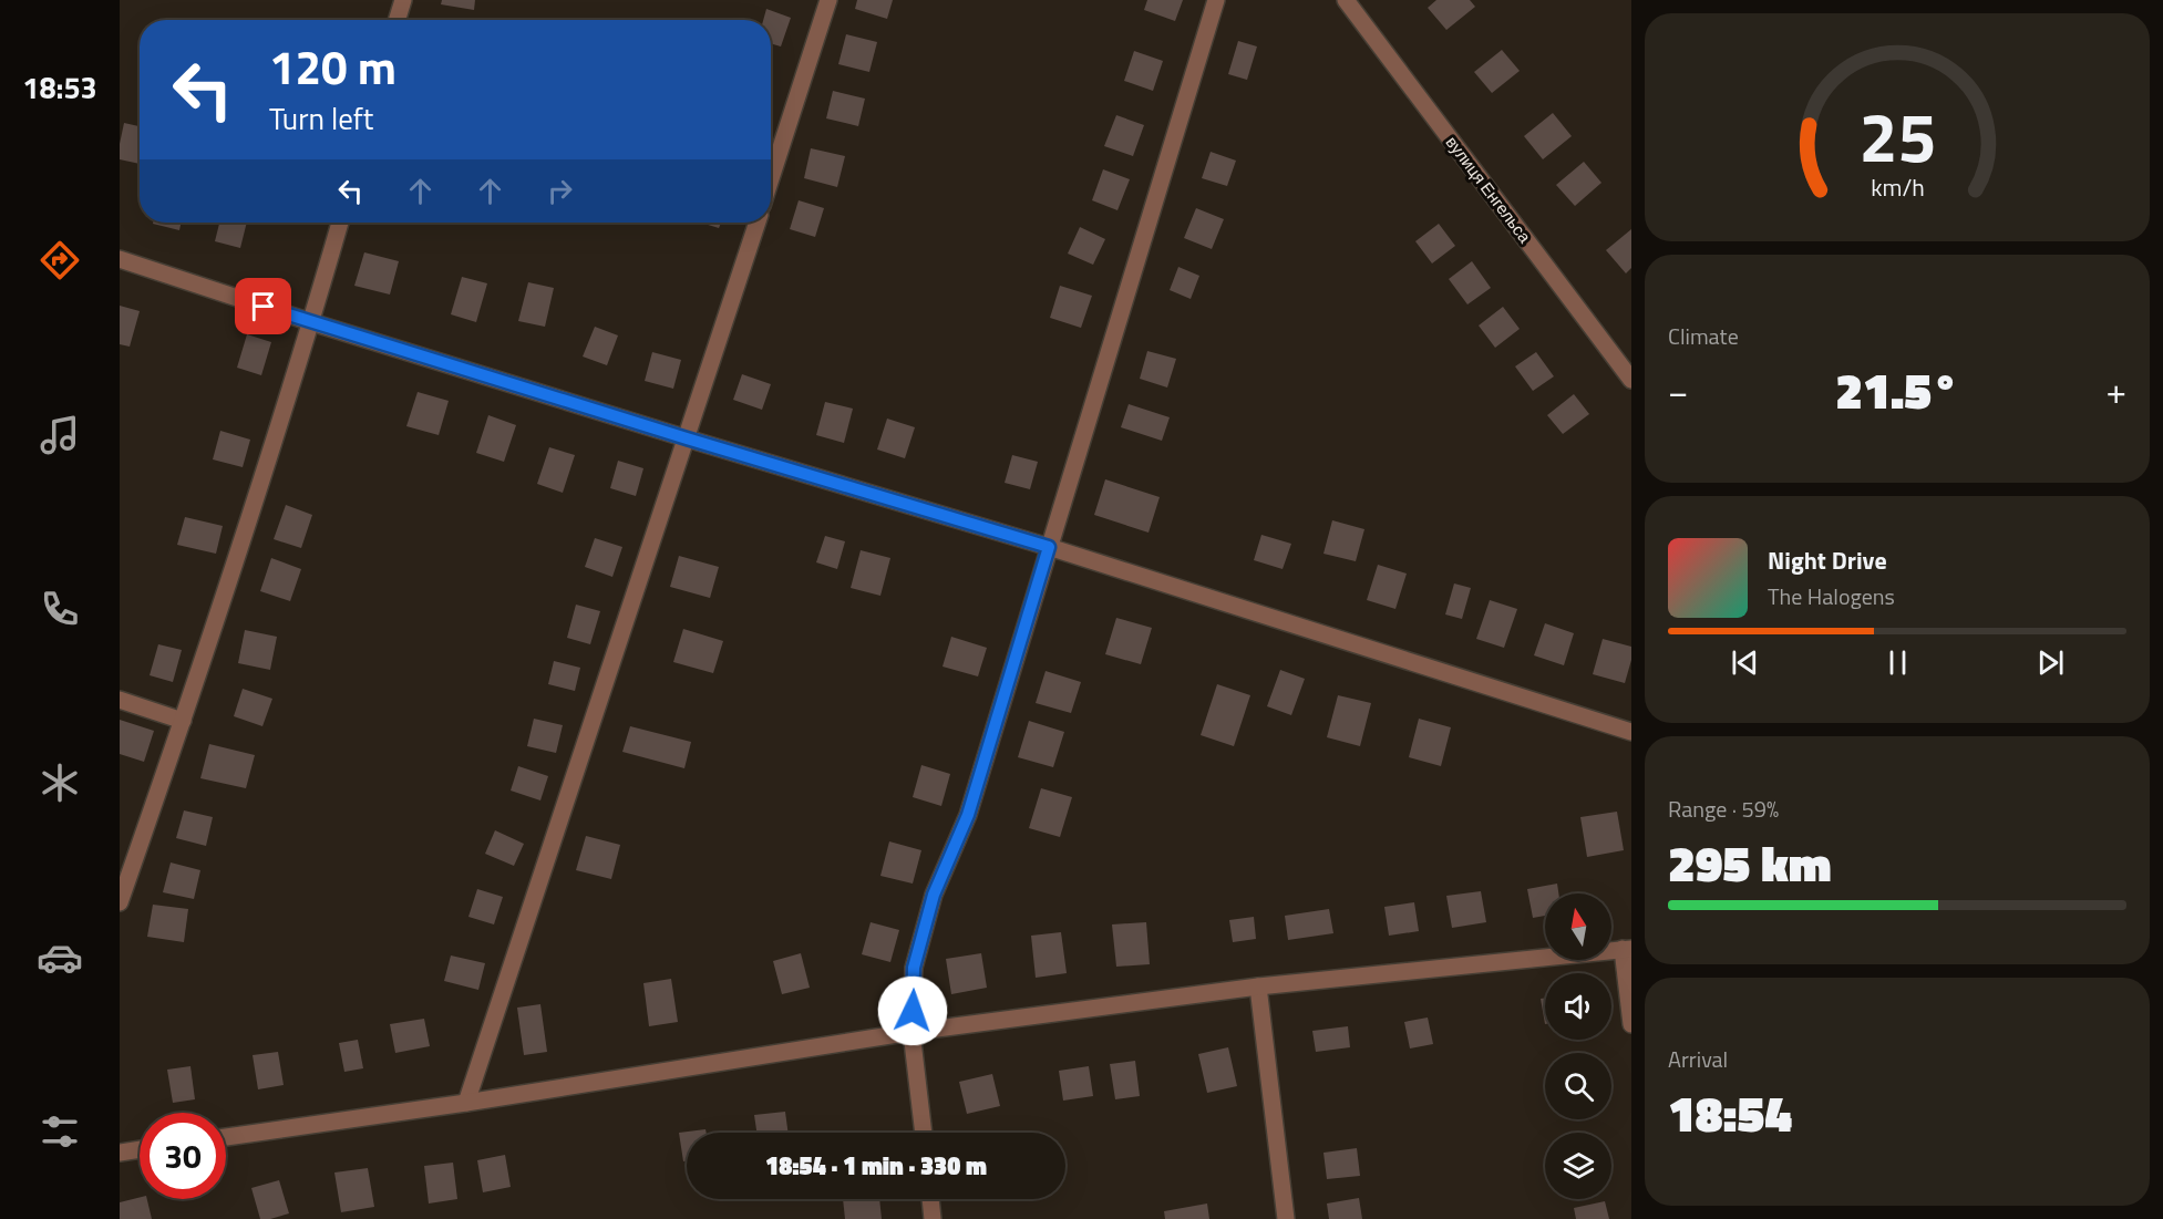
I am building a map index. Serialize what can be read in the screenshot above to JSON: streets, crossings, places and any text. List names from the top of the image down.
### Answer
{
  "streets": {
    "street": ["вулиця Енгельса"]
  },
  "north": "top",
  "page": {
    "tabs": "18:53",
    "turn": ["120 m", "Turn left"],
    "tile": [
      "Climate",
      ["Range · 59%", "295 km"],
      ["Arrival", "18:54"]
    ],
    "heat": ["−", "21.5°", "+"],
    "song": ["Night Drive", "The Halogens"],
    "limit": "30",
    "trip": "18:54 · 1 min · 330 m",
    "gauge": ["25", "km/h"]
  }
}
